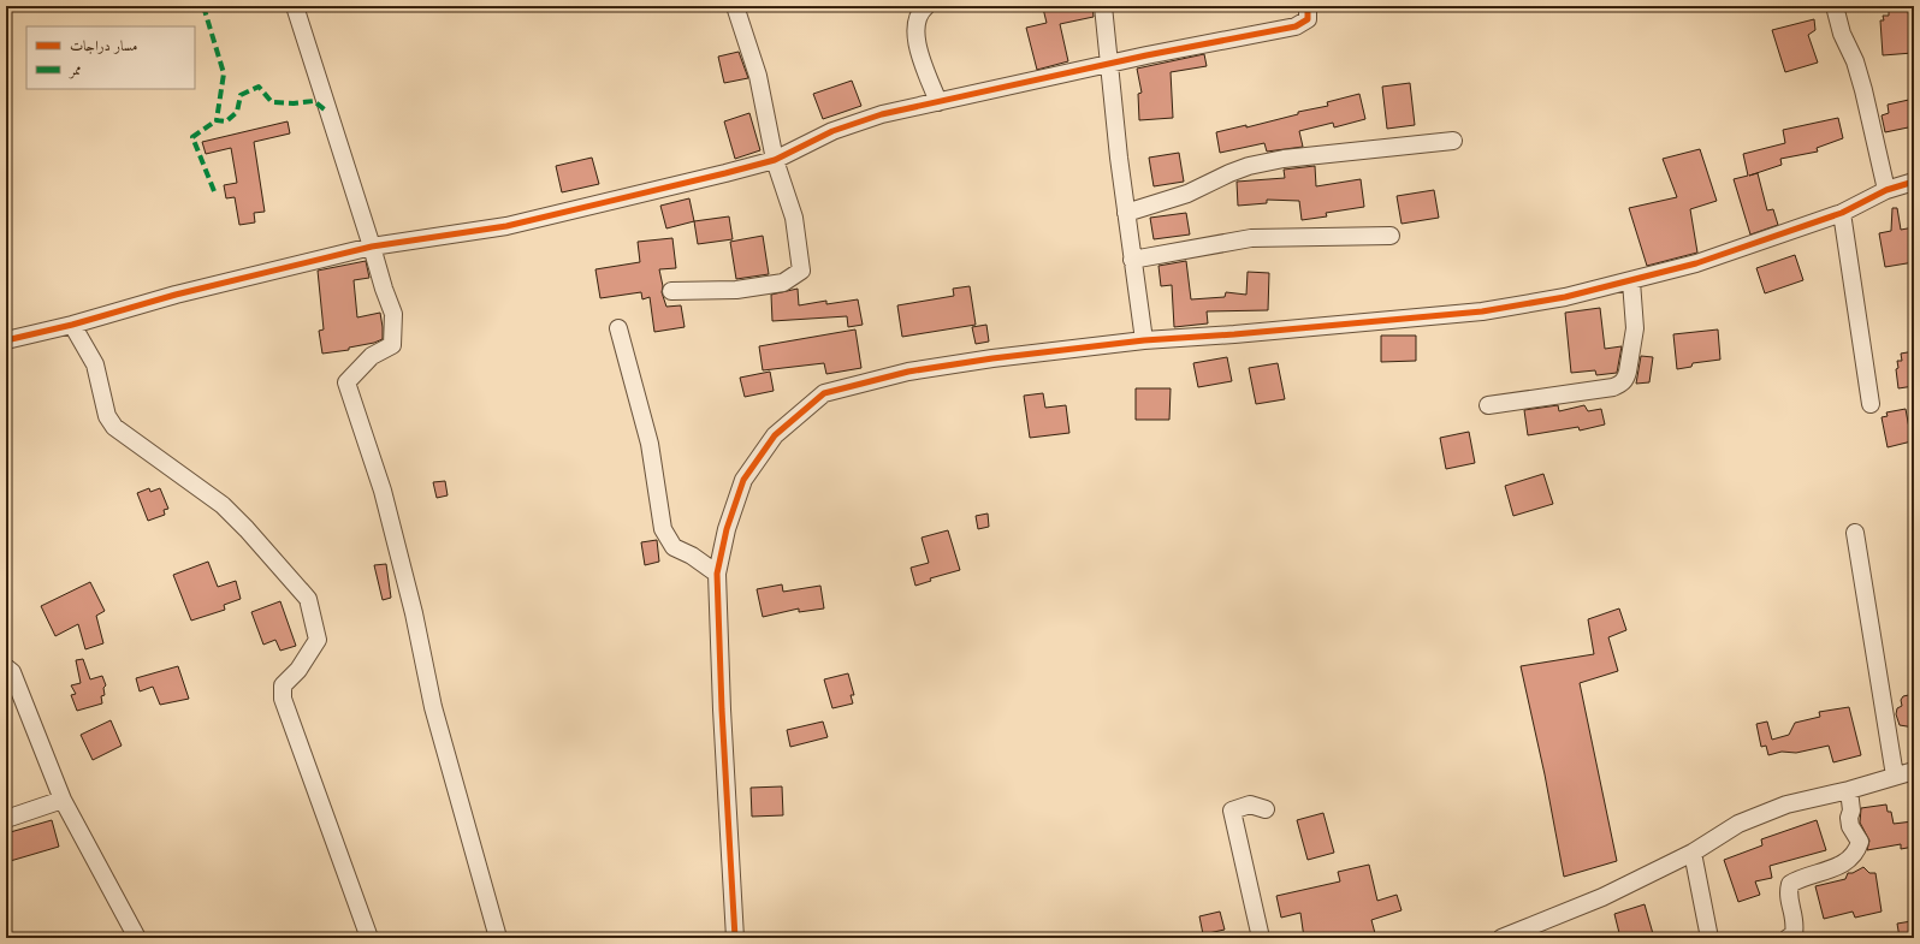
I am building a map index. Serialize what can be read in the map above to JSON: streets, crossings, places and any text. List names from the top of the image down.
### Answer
{
  "legend": ["مسار دراجات", "ممر"]
}
